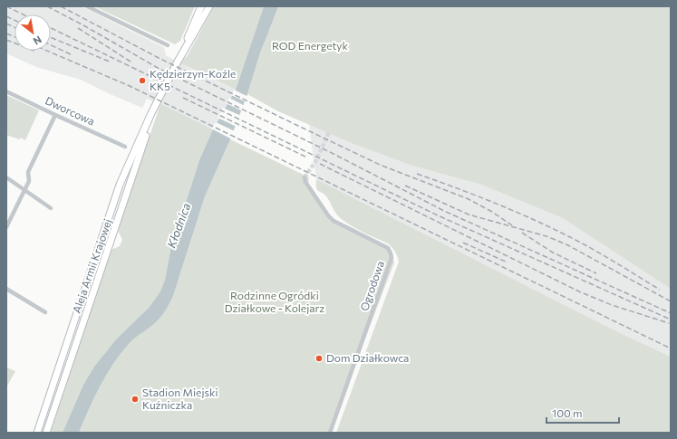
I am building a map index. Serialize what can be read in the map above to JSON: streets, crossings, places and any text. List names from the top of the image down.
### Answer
{
  "streets": {
    "main road": ["Aleja Armii Krajowej"],
    "street": ["Dworcowa", "Ogrodowa"]
  },
  "water": ["Kłodnica"],
  "parks": ["ROD Energetyk", "Rodzinne Ogródki Działkowe - Kolejarz"],
  "places": ["Kędzierzyn-Koźle KK5", "Dom Działkowca", "Stadion Miejski Kuźniczka"],
  "scale_bar": "100 m",
  "north": "bottom right"
}
